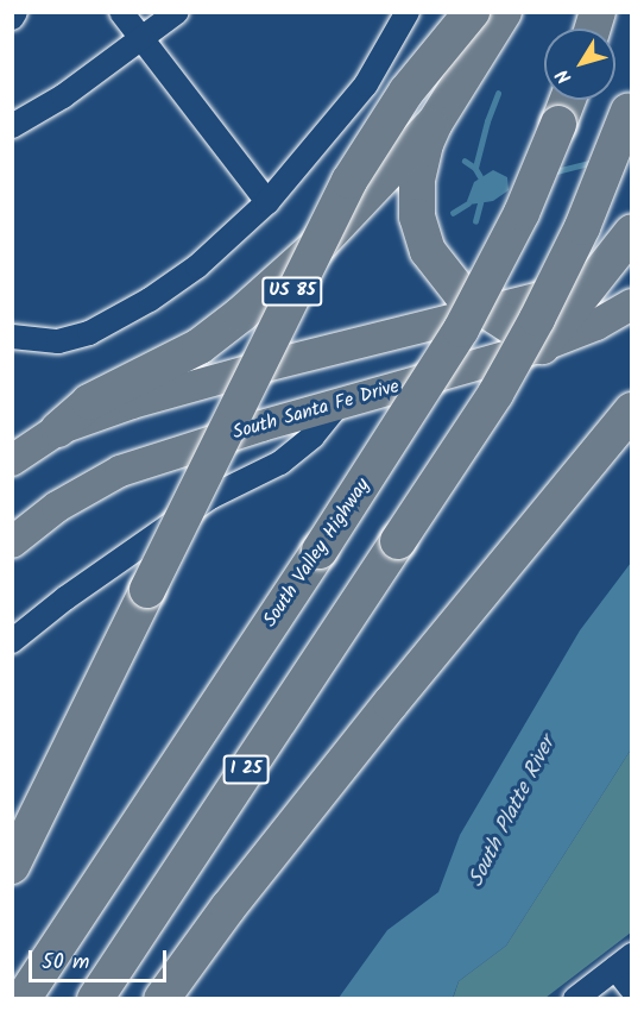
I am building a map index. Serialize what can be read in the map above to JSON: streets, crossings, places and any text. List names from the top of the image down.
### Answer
{
  "streets": {
    "highway": ["US 85", "South Valley Highway", "I 25"],
    "main road": ["South Santa Fe Drive"]
  },
  "water": ["South Platte River"],
  "scale_bar": "50 m",
  "north": "bottom left"
}
